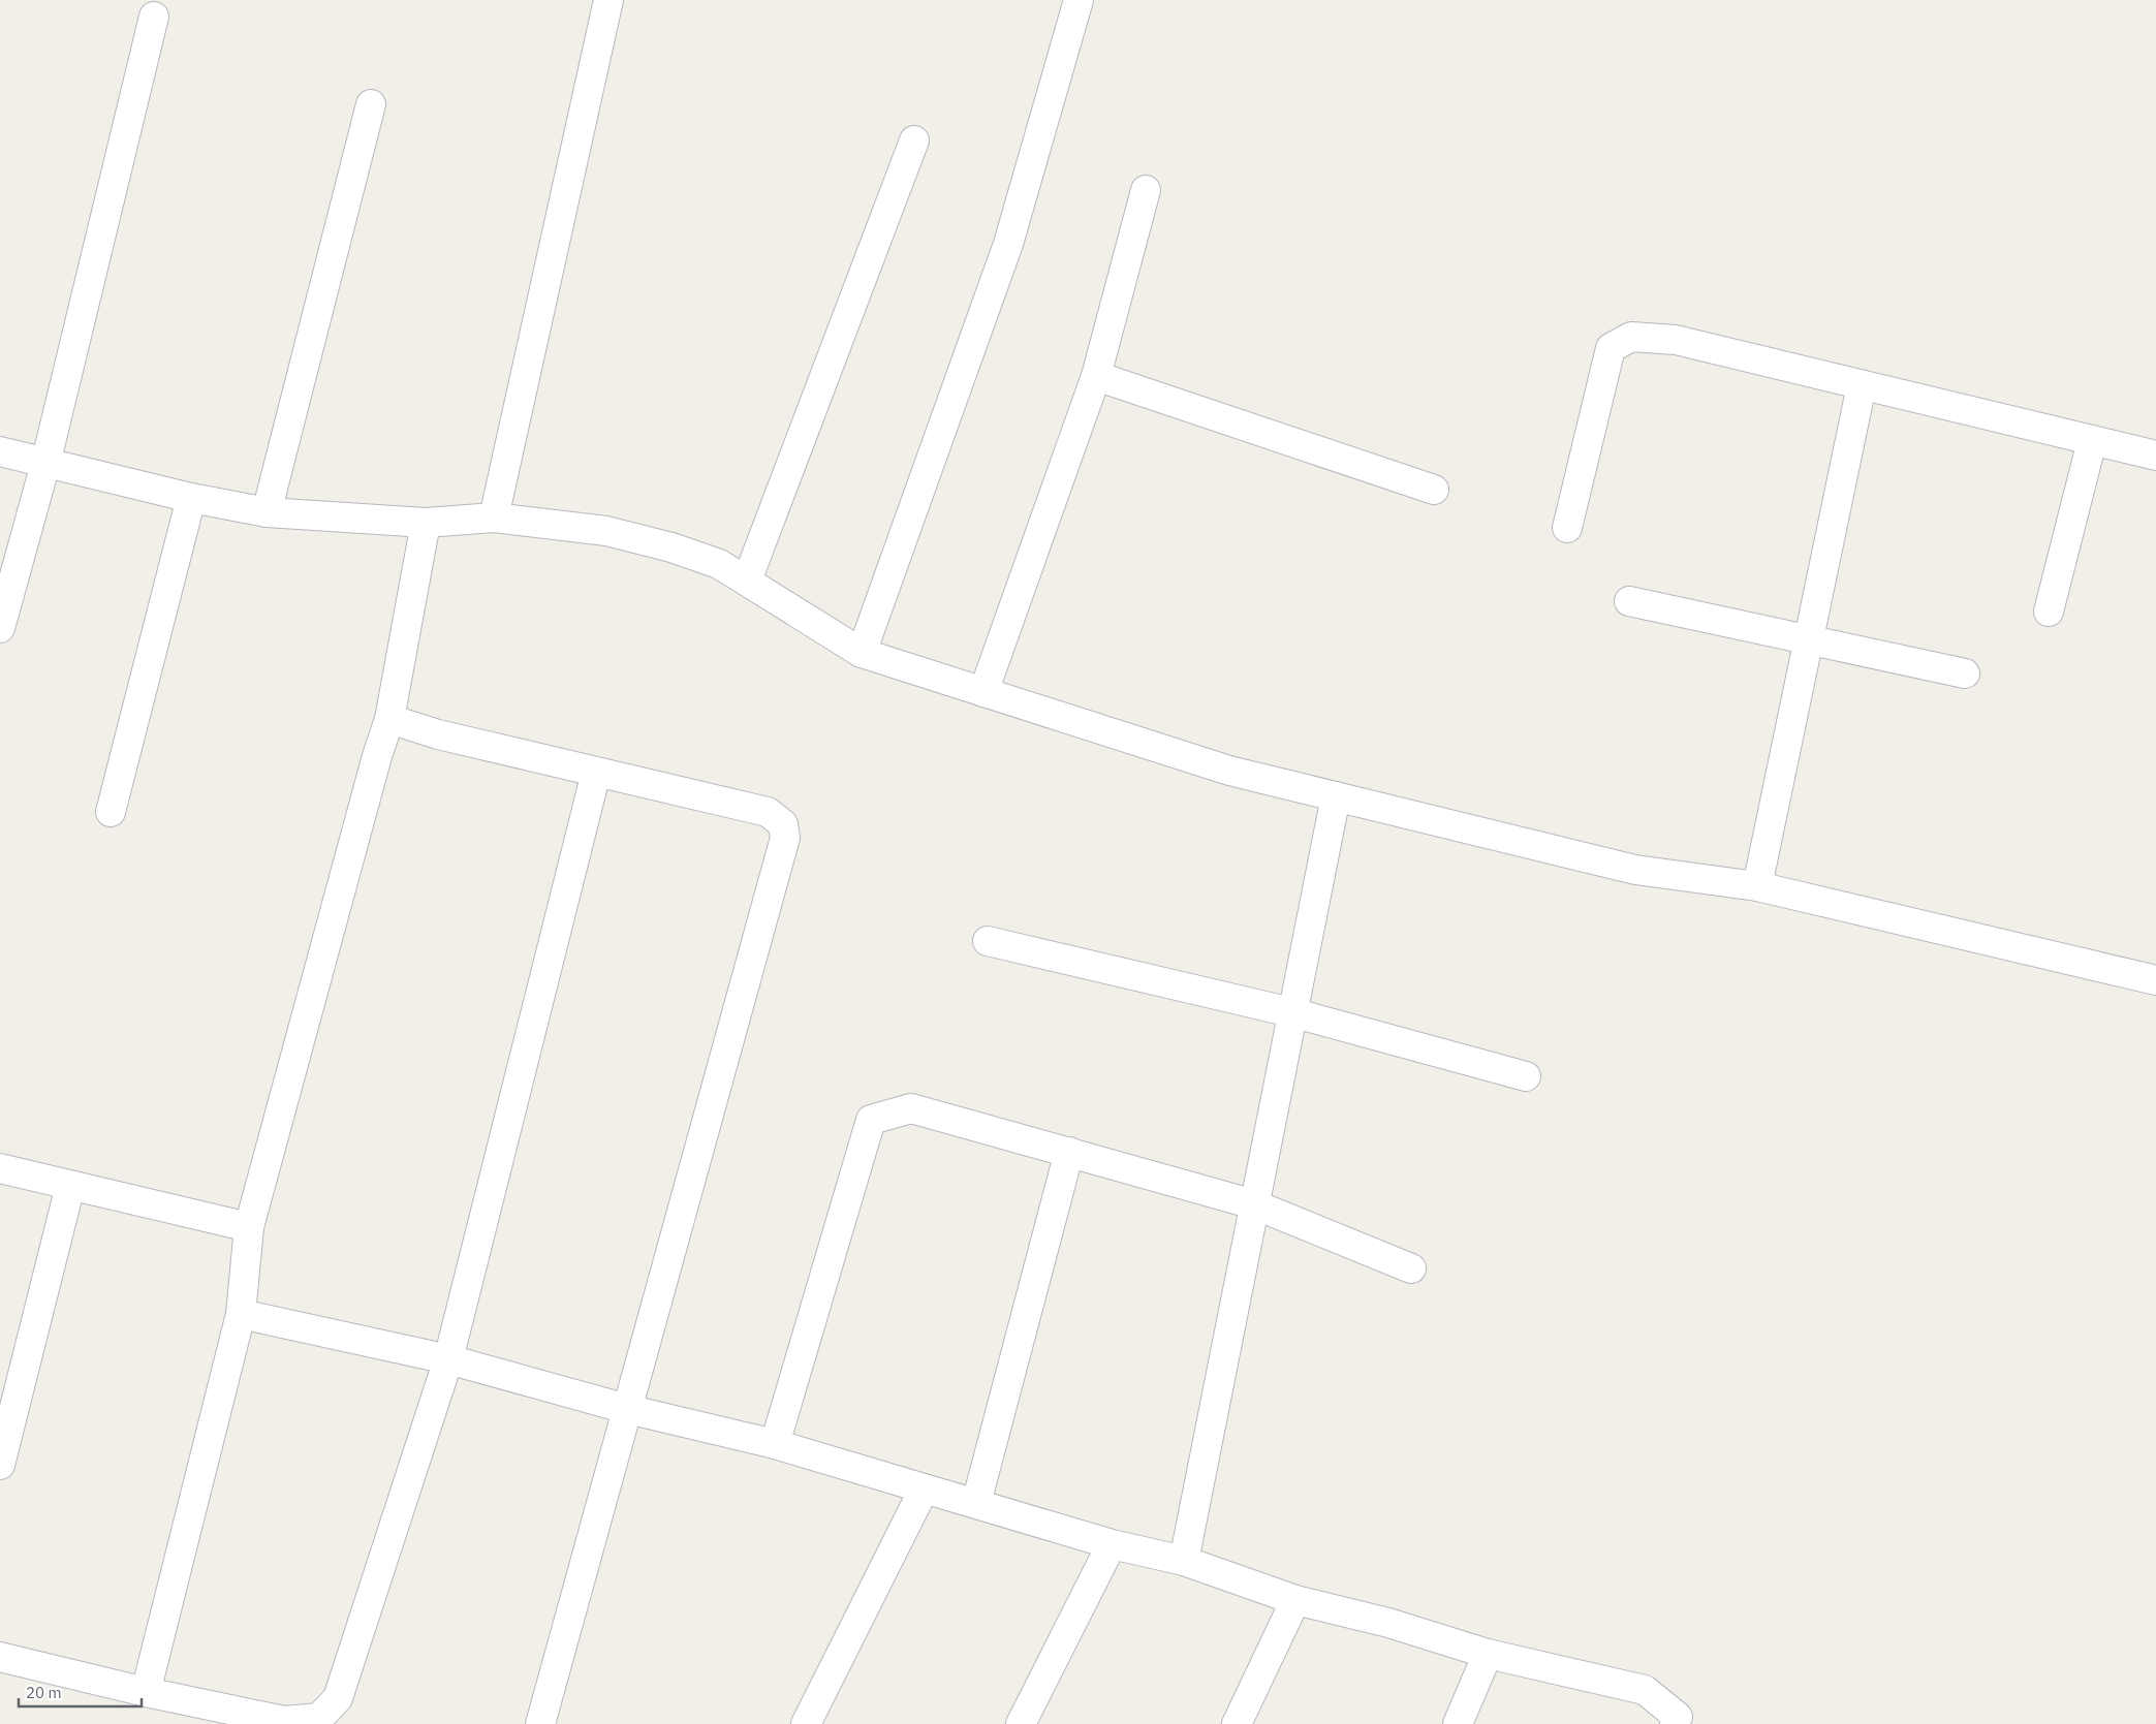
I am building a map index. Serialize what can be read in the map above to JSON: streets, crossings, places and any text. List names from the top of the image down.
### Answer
{
  "scale_bar": "20 m"
}
